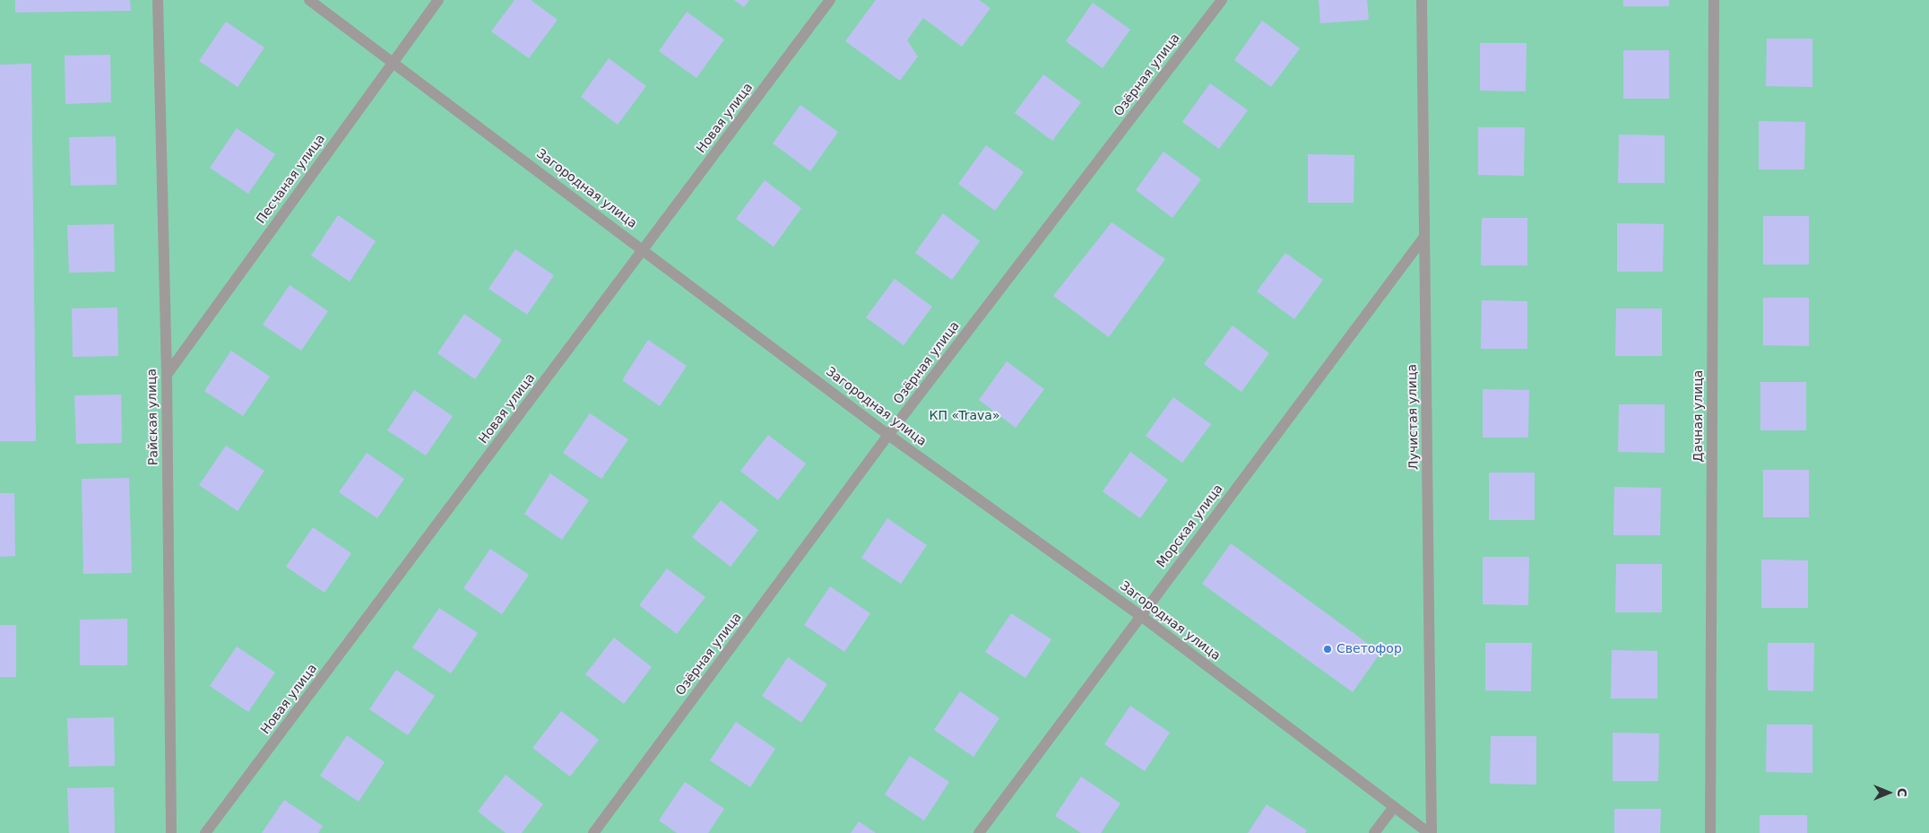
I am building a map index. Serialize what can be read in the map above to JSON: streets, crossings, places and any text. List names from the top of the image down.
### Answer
{
  "streets": {
    "street": [
      "Озёрная улица",
      "Новая улица",
      "Песчаная улица",
      "Загородная улица",
      "Дачная улица",
      "Райская улица",
      "Лучистая улица",
      "Морская улица"
    ]
  },
  "crossings": [
    ["Озёрная улица", "Загородная улица"],
    ["Новая улица", "Загородная улица"],
    ["Песчаная улица", "Загородная улица"],
    ["Песчаная улица", "Райская улица"],
    ["Загородная улица", "Лучистая улица"],
    ["Загородная улица", "Морская улица"],
    ["Лучистая улица", "Морская улица"]
  ],
  "parks": ["КП «Trava»"],
  "places": ["Светофор"],
  "north": "right"
}
